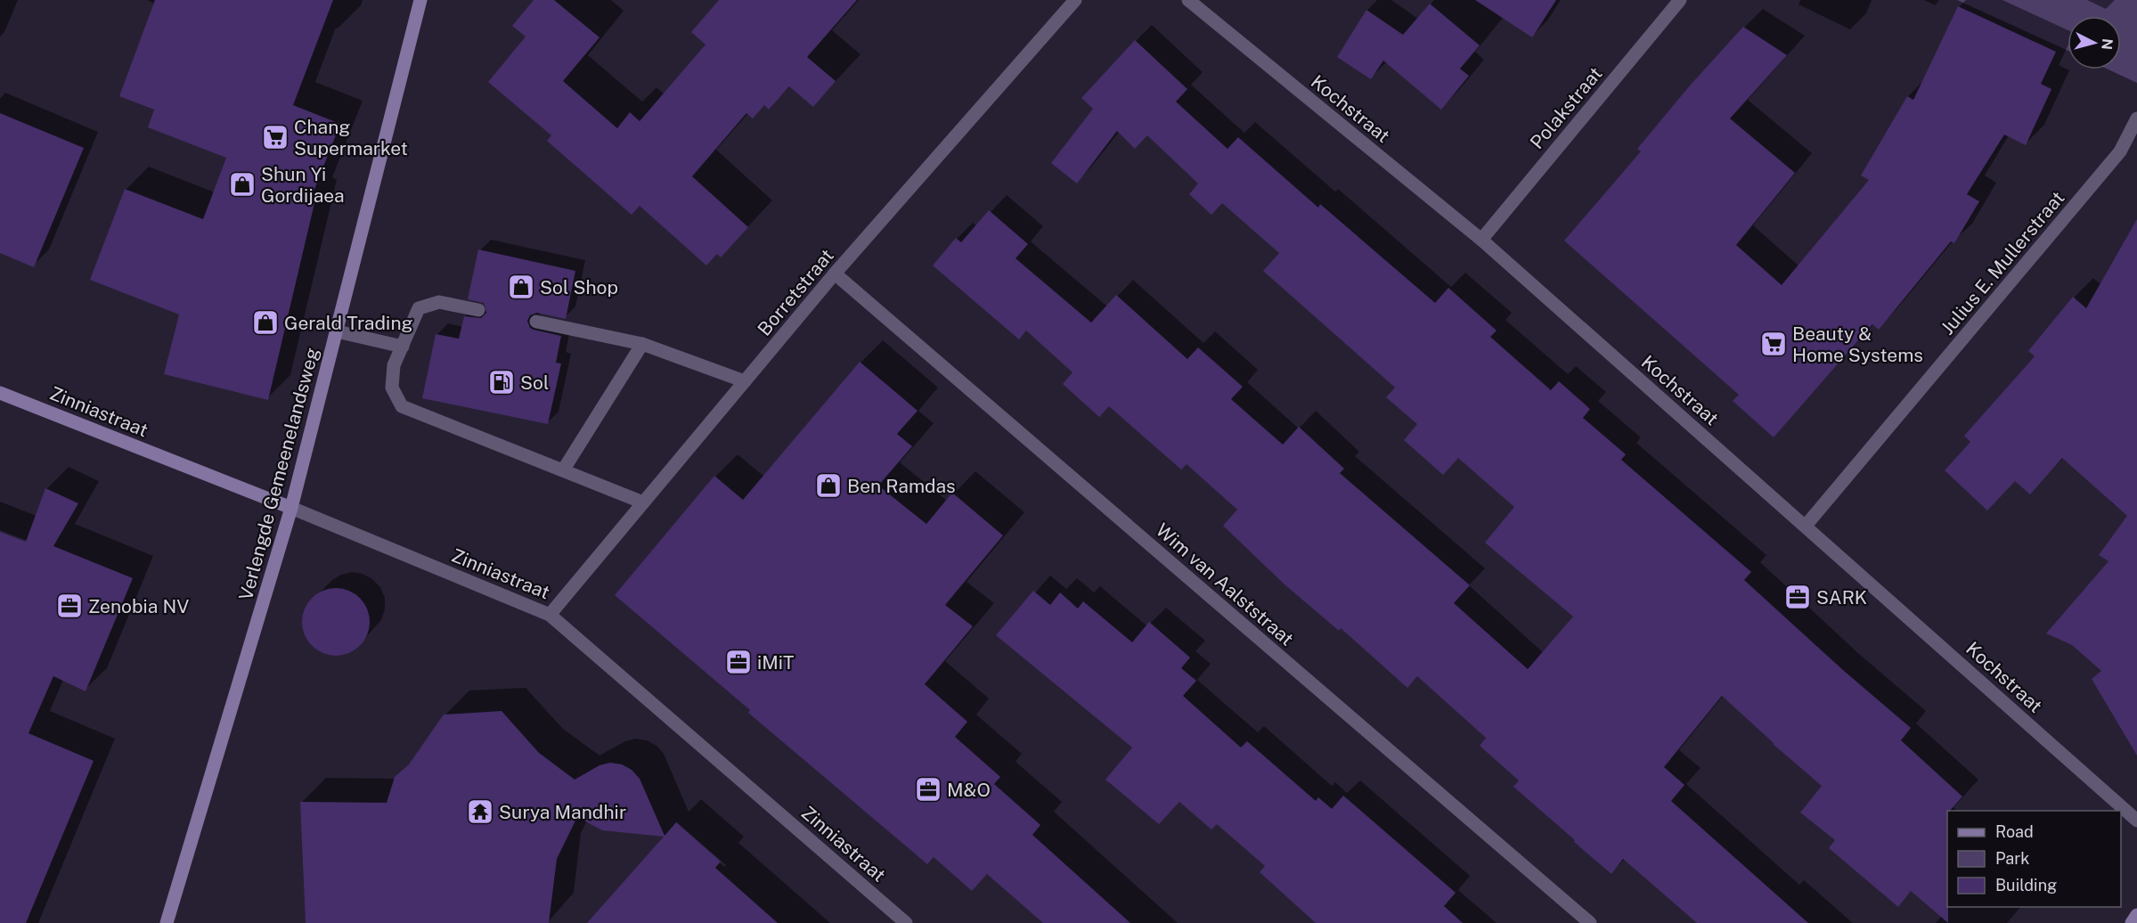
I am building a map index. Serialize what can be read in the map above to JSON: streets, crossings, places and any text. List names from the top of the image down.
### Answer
{
  "streets": {
    "street": [
      "Polakstraat",
      "Kochstraat",
      "Julius E. Mullerstraat",
      "Borretstraat",
      "Zinniastraat",
      "Verlengde Gemeenelandsweg",
      "Wim van Aalststraat"
    ]
  },
  "crossings": [
    ["Polakstraat", "Kochstraat"],
    ["Kochstraat", "Julius E. Mullerstraat"],
    ["Borretstraat", "Zinniastraat"],
    ["Borretstraat", "Wim van Aalststraat"],
    ["Zinniastraat", "Verlengde Gemeenelandsweg"]
  ],
  "places": {
    "supermarket": ["Chang Supermarket", "Beauty & Home Systems"],
    "shop": [
      "Shun Yi Gordijaea",
      "Sol Shop",
      "Gerald Trading",
      "Ben Ramdas"
    ],
    "fuel station": ["Sol"],
    "office": [
      "SARK",
      "Zenobia NV",
      "iMiT",
      "M&O"
    ],
    "temple": ["Surya Mandhir"]
  },
  "legend": ["Road", "Park", "Building"],
  "north": "right"
}
